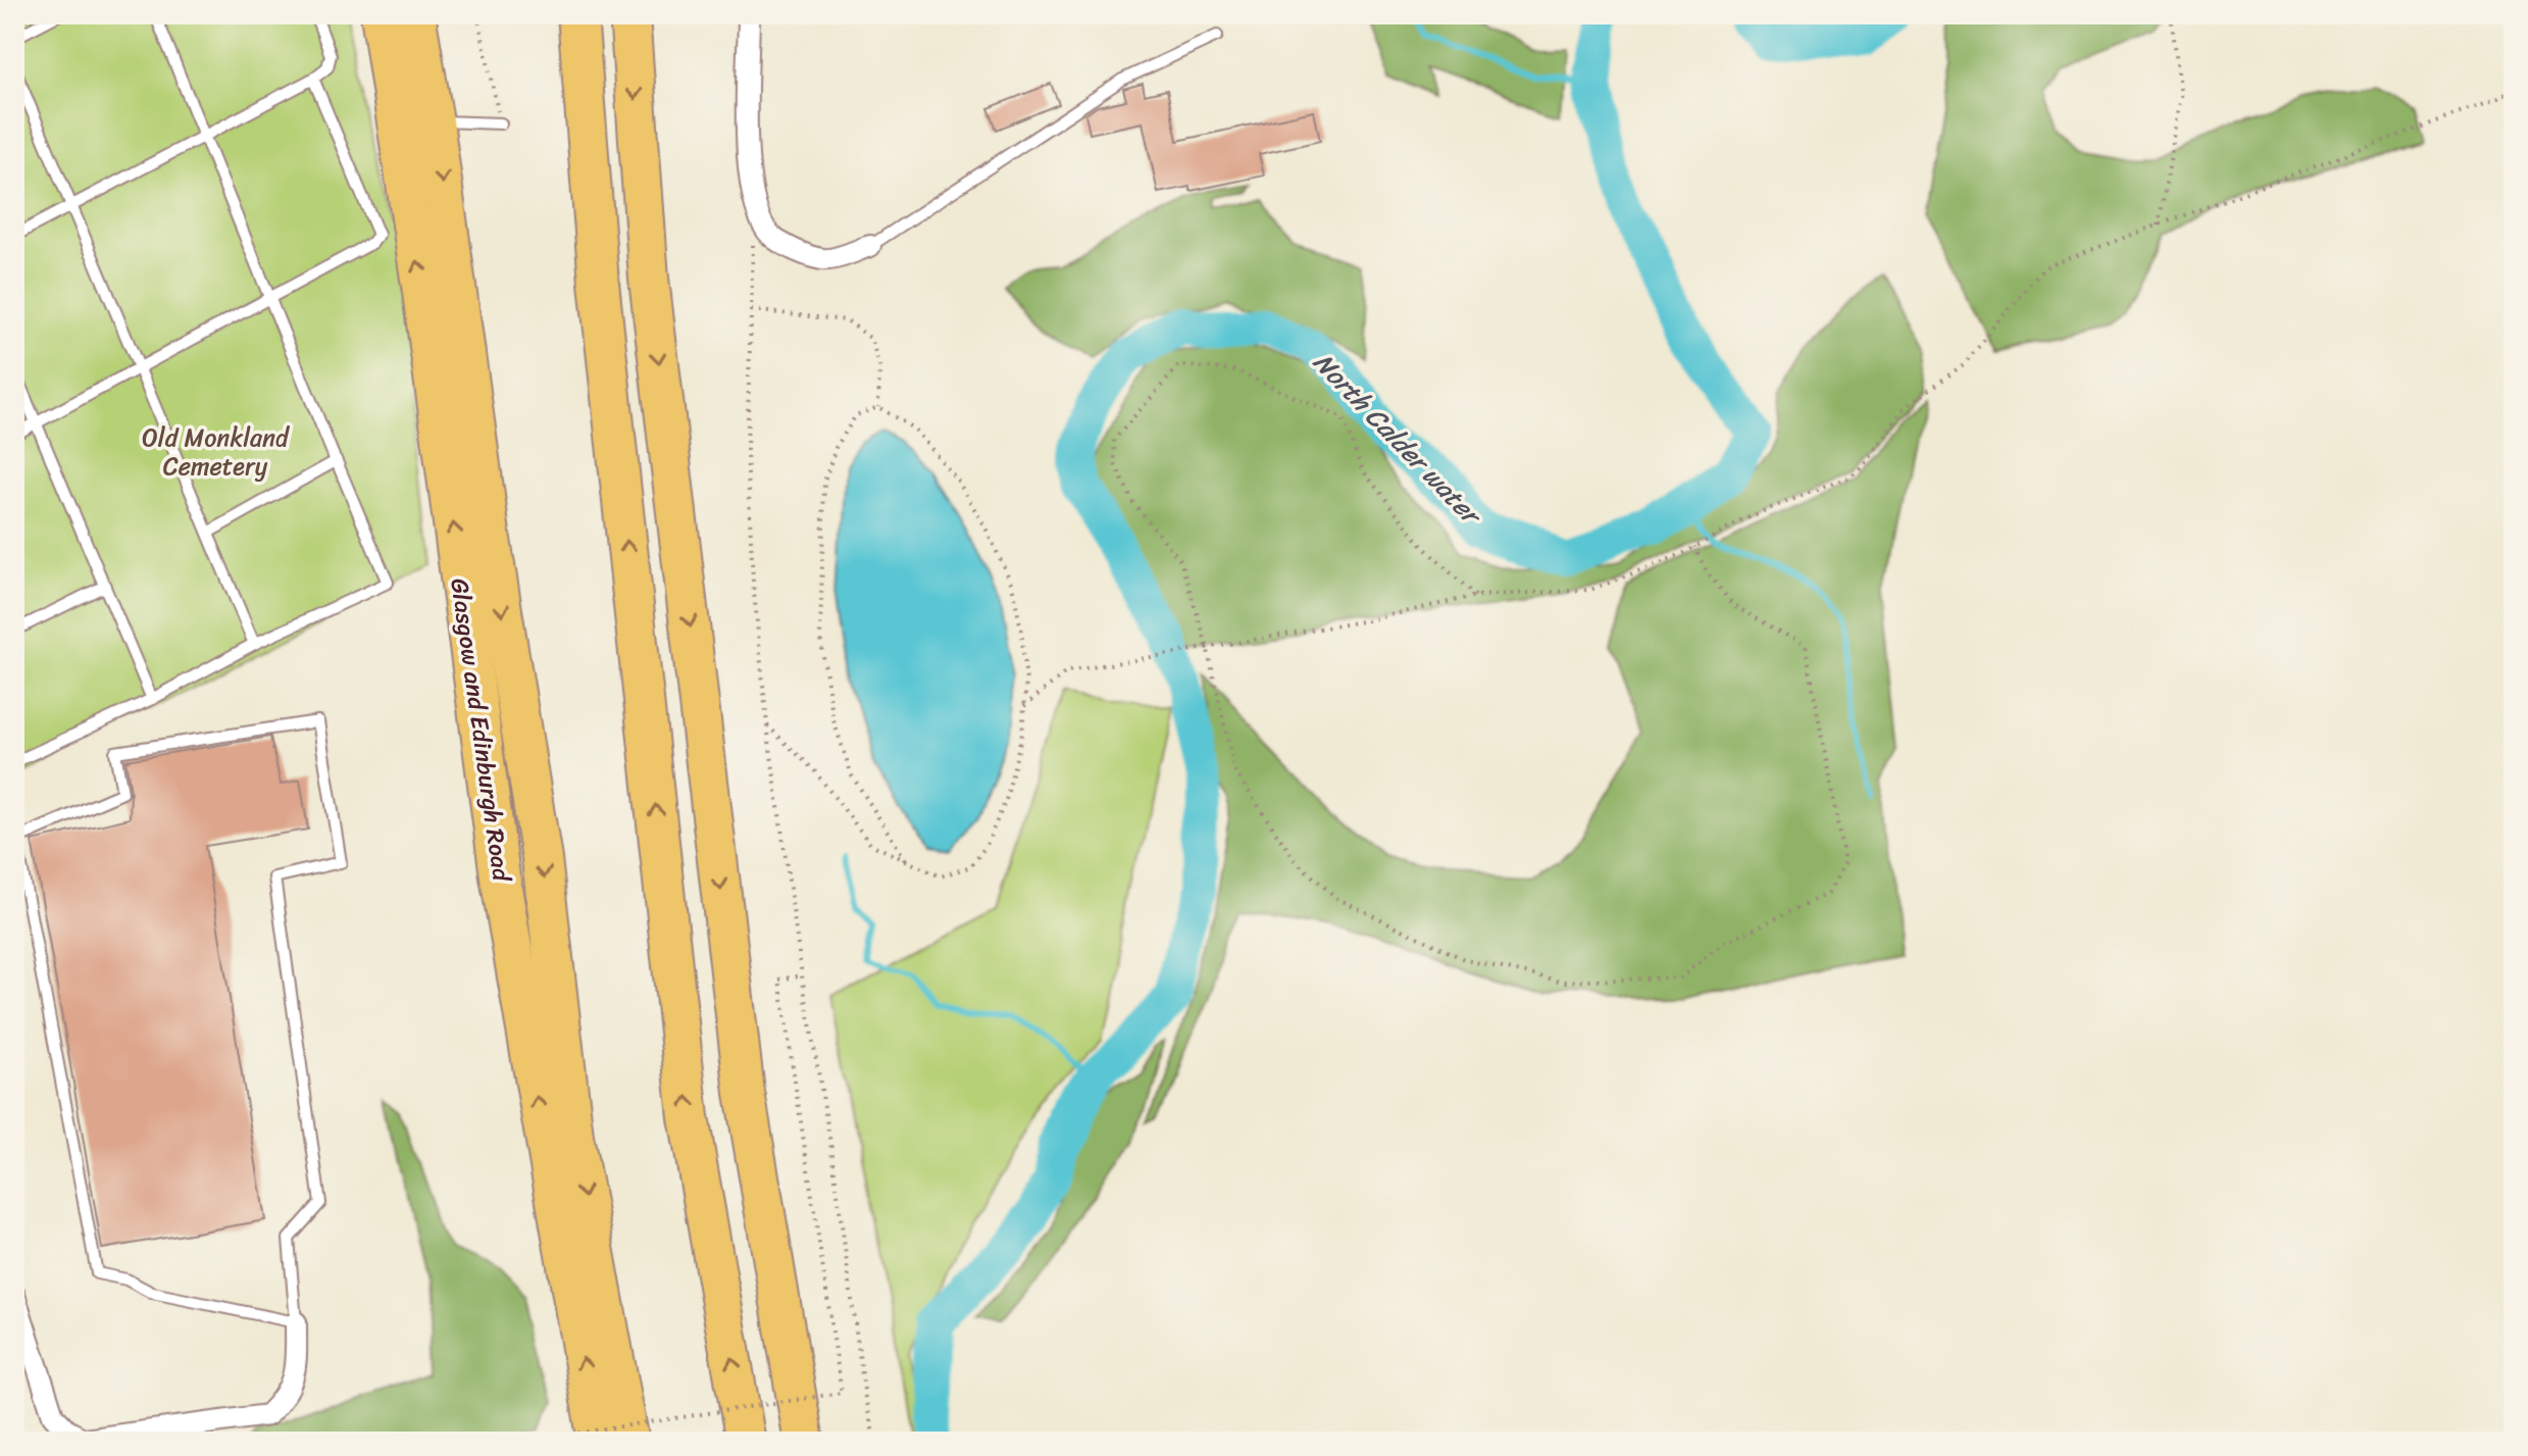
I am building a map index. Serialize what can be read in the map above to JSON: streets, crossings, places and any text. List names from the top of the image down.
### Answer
{
  "streets": {
    "highway": ["Glasgow and Edinburgh Road"]
  },
  "water": ["North Calder water"],
  "parks": ["Old Monkland Cemetery"]
}
